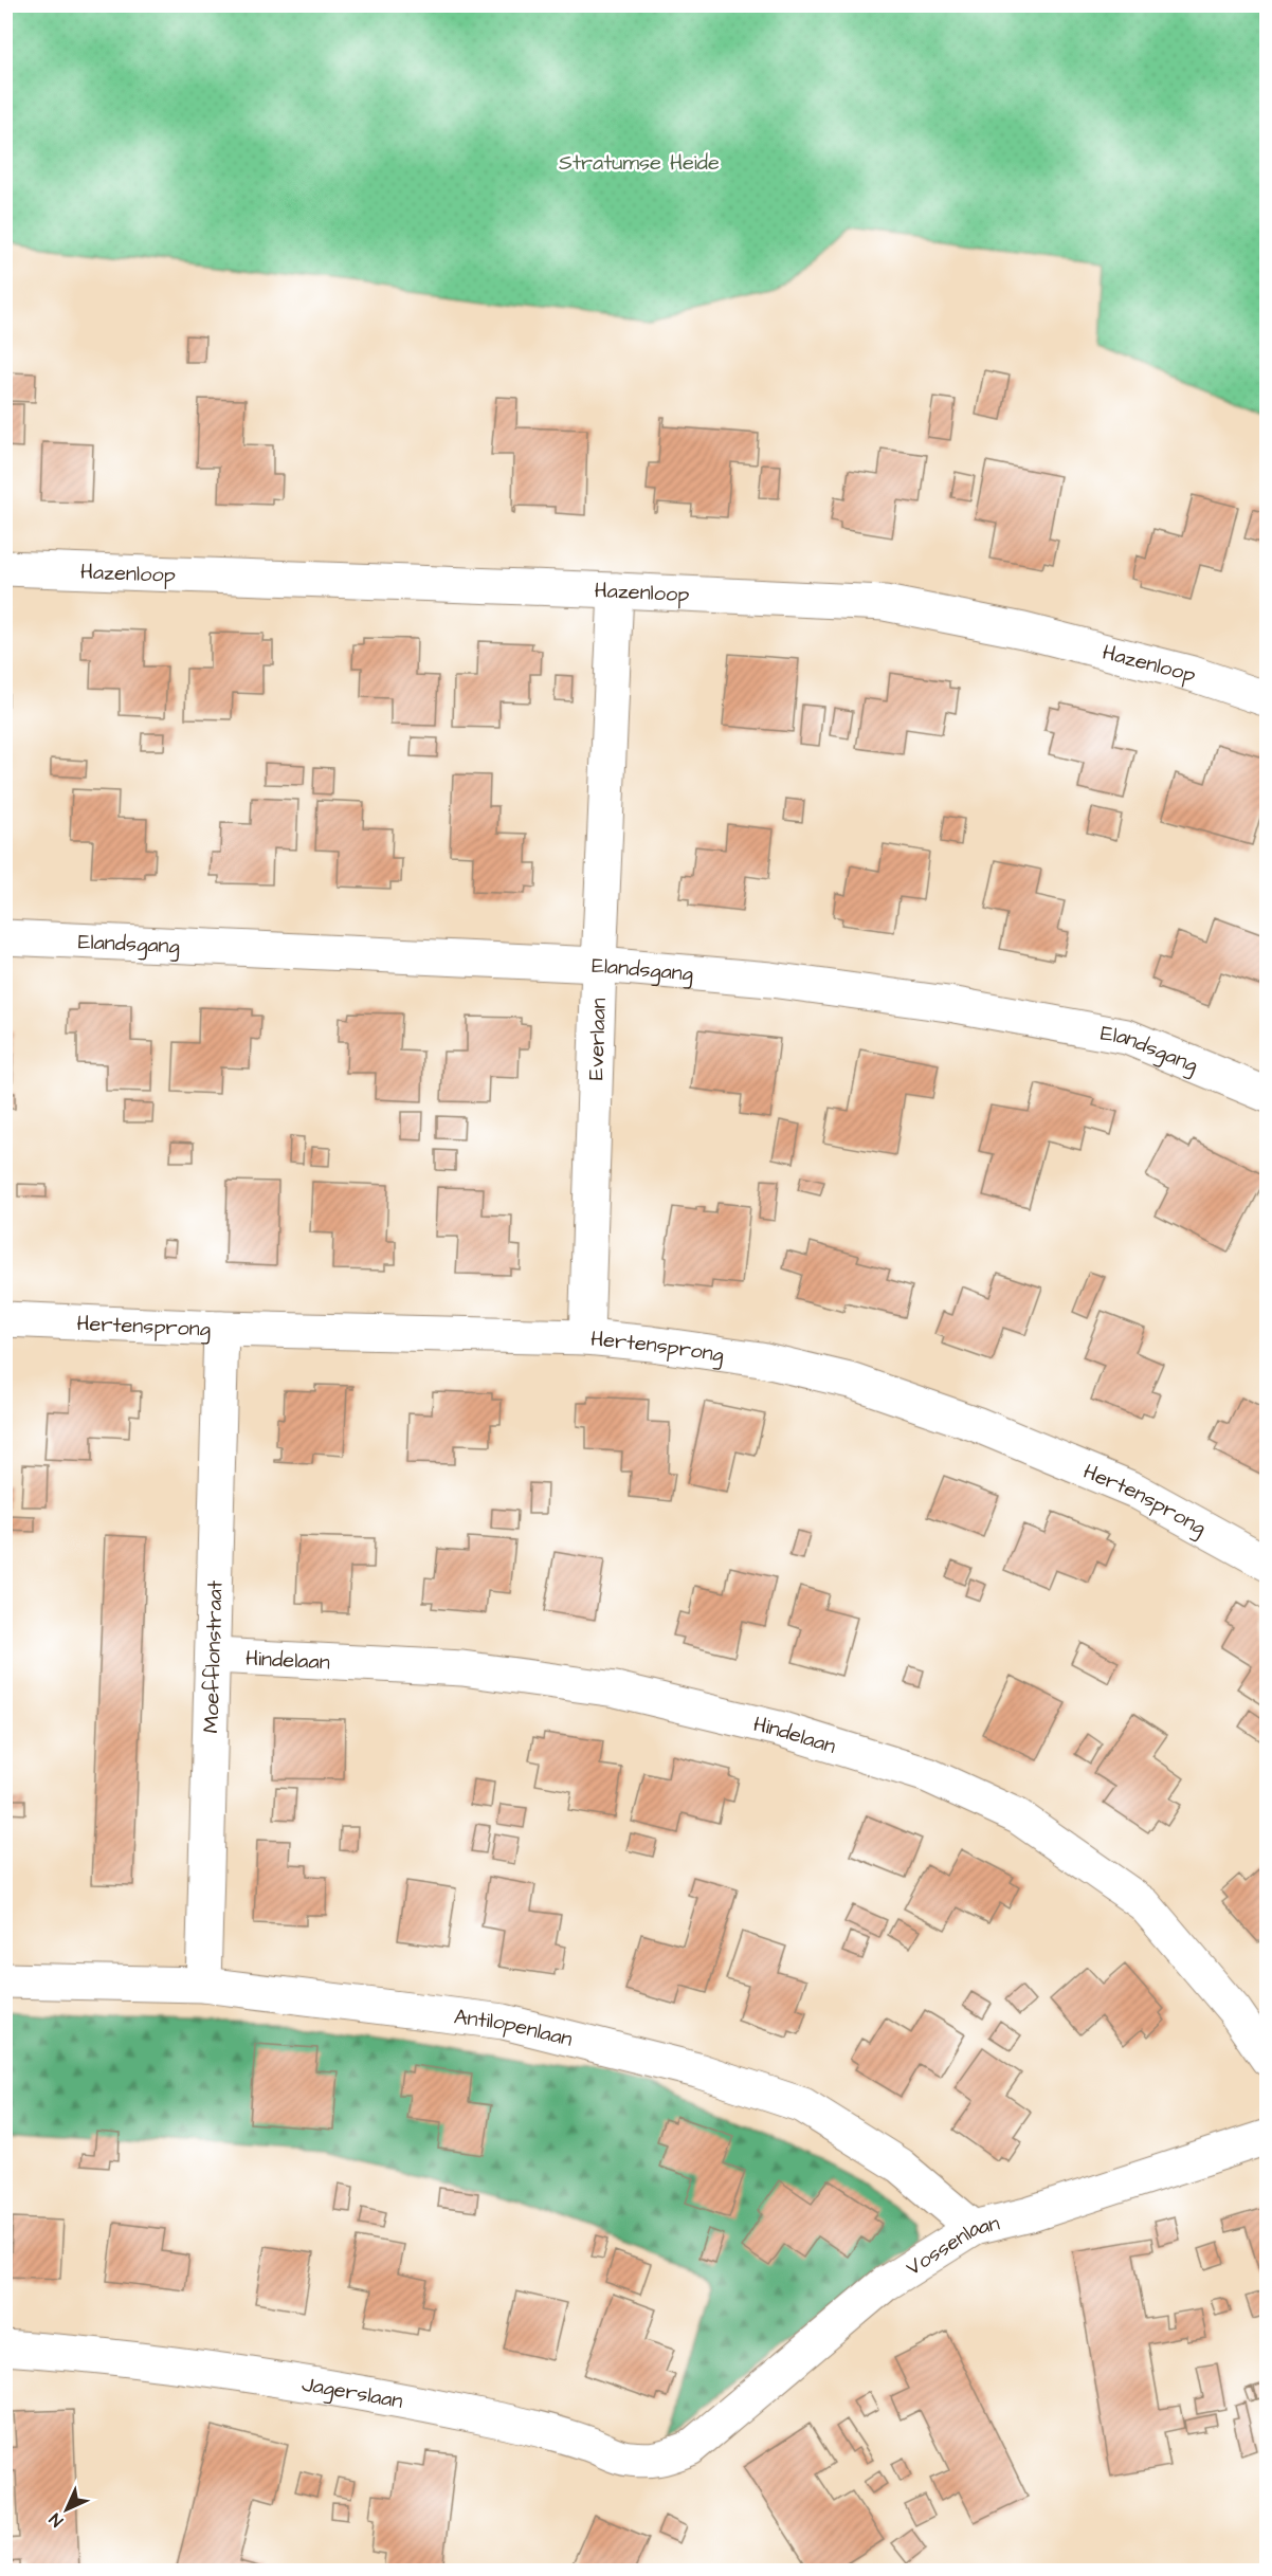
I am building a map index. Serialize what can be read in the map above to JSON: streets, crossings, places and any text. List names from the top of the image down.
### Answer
{
  "streets": {
    "street": [
      "Hazenloop",
      "Elandsgang",
      "Everlaan",
      "Hertensprong",
      "Moefflonstraat",
      "Hindelaan",
      "Antilopenlaan",
      "Vossenlaan",
      "Jagerslaan"
    ]
  },
  "crossings": [
    ["Hazenloop", "Everlaan"],
    ["Elandsgang", "Everlaan"],
    ["Everlaan", "Hertensprong"],
    ["Hertensprong", "Moefflonstraat"],
    ["Moefflonstraat", "Hindelaan"],
    ["Moefflonstraat", "Antilopenlaan"],
    ["Antilopenlaan", "Vossenlaan"],
    ["Vossenlaan", "Jagerslaan"]
  ],
  "parks": ["Stratumse Heide"],
  "north": "bottom left"
}
